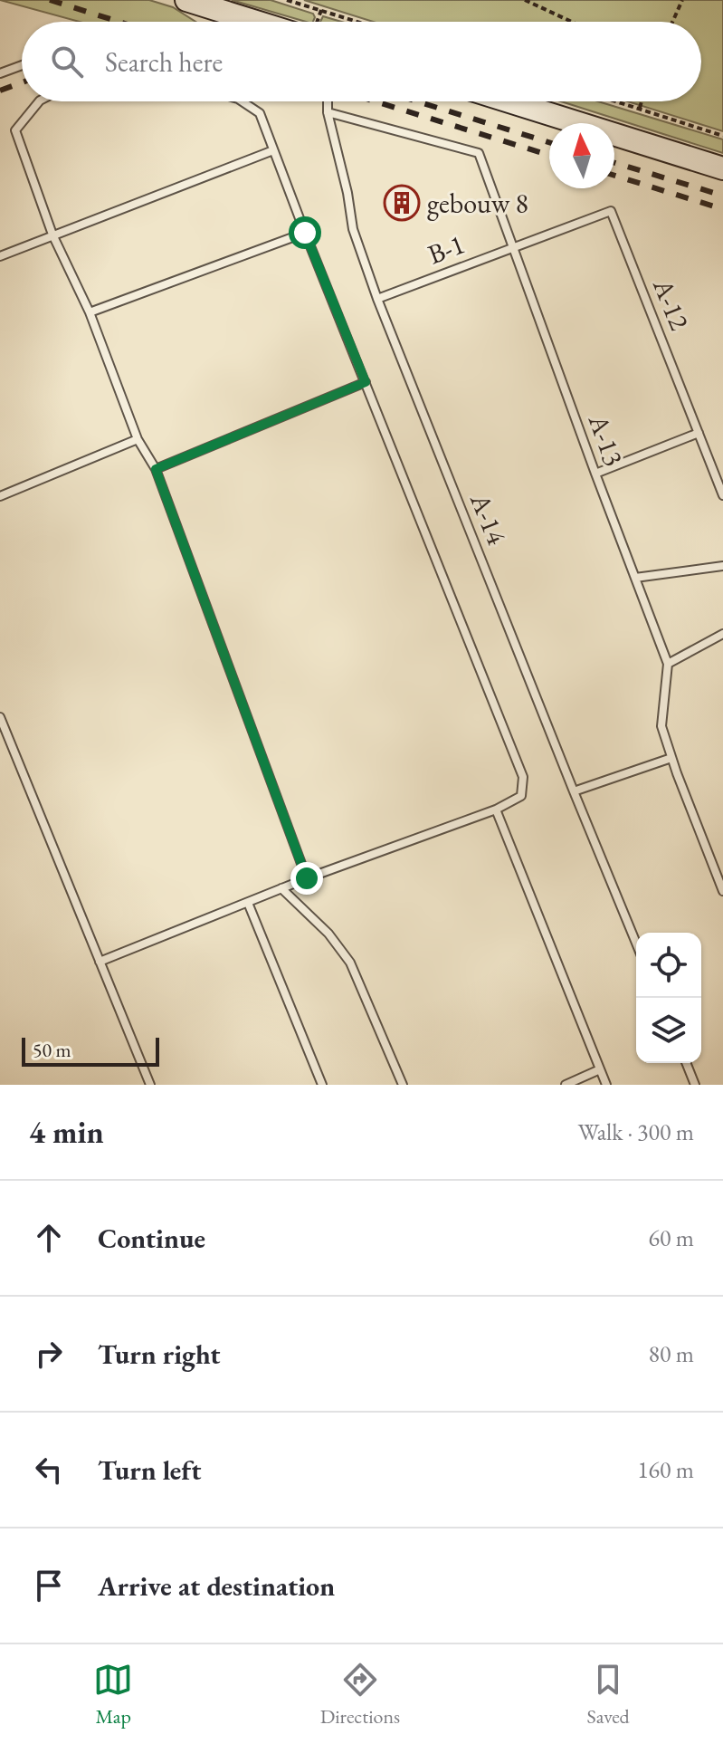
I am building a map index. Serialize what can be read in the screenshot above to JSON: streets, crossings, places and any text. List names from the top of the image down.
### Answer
{
  "streets": {
    "lane": [
      "B-1",
      "A-12",
      "A-13",
      "A-14"
    ]
  },
  "crossings": [
    ["B-1", "A-12"],
    ["B-1", "A-13"],
    ["B-1", "A-14"],
    ["A-13", "A-14"]
  ],
  "places": {
    "building": ["gebouw 8"]
  },
  "scale_bar": "50 m",
  "north": "top",
  "page": {
    "search": "Search here",
    "scale": "50 m",
    "heading": ["4 min", "Walk · 300 m"],
    "list": [
      ["Continue", "60 m"],
      ["Turn right", "80 m"],
      ["Turn left", "160 m"],
      "Arrive at destination"
    ],
    "nav": ["Map", "Directions", "Saved"]
  }
}
